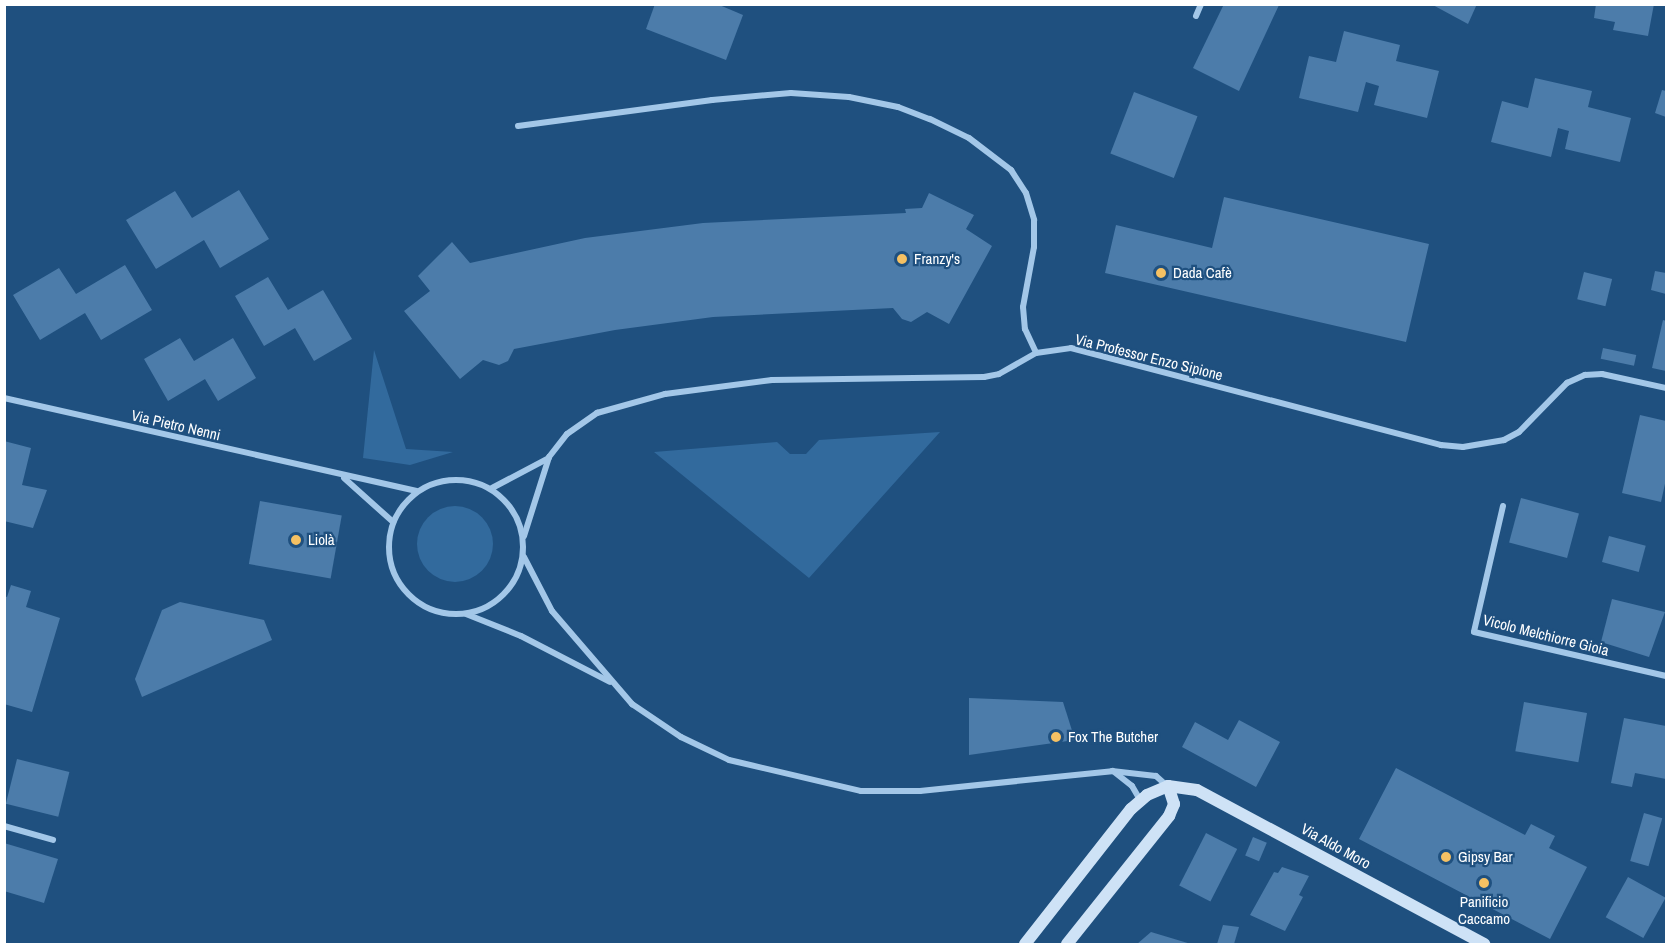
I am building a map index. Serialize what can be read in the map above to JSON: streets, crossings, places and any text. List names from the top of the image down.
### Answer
{
  "streets": {
    "street": [
      "Via Professor Enzo Sipione",
      "Via Pietro Nenni",
      "Vicolo Melchiorre Gioia",
      "Via Aldo Moro"
    ]
  },
  "places": [
    "Franzy's",
    "Dada Cafè",
    "Liolà",
    "Fox The Butcher",
    "Gipsy Bar",
    "Panificio Caccamo"
  ]
}
